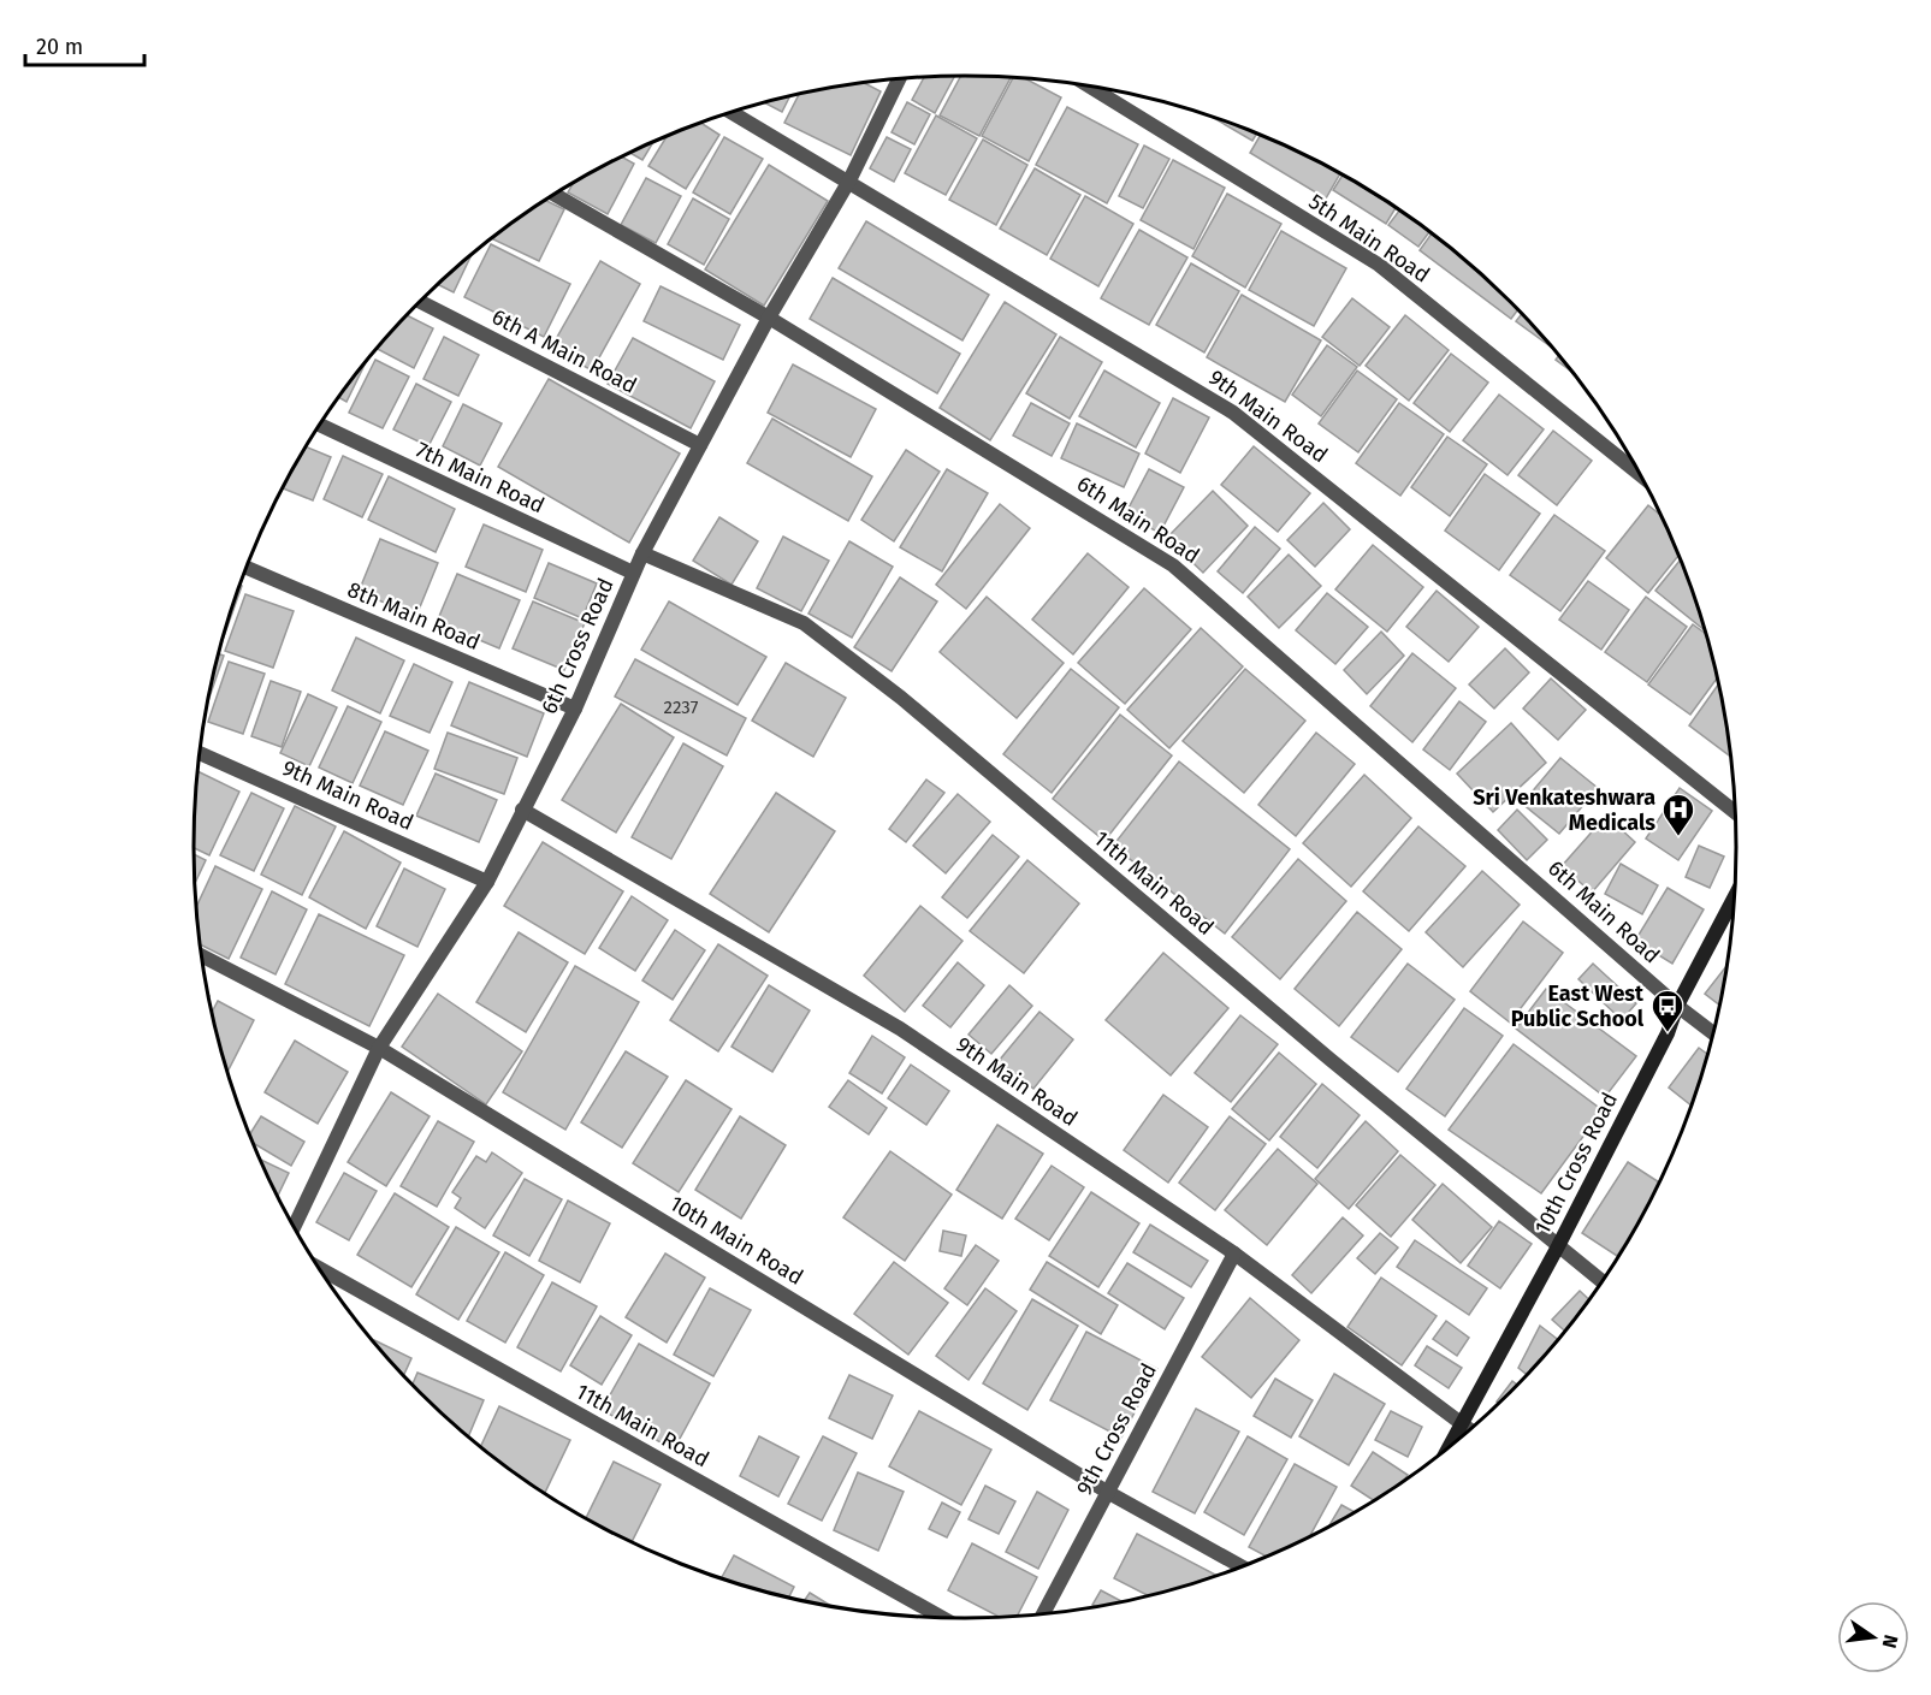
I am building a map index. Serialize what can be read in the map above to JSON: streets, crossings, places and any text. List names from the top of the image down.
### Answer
{
  "streets": {
    "street": [
      "5th Main Road",
      "6th A Main Road",
      "9th Main Road",
      "7th Main Road",
      "6th Main Road",
      "8th Main Road",
      "6th Cross Road",
      "11th Main Road",
      "10th Cross Road",
      "10th Main Road",
      "9th Cross Road"
    ]
  },
  "crossings": [
    ["6th A Main Road", "6th Cross Road"],
    ["9th Main Road", "6th Cross Road"],
    ["9th Main Road", "10th Cross Road"],
    ["9th Main Road", "9th Cross Road"],
    ["7th Main Road", "6th Cross Road"],
    ["6th Main Road", "6th Cross Road"],
    ["6th Main Road", "10th Cross Road"],
    ["8th Main Road", "6th Cross Road"],
    ["6th Cross Road", "11th Main Road"],
    ["6th Cross Road", "10th Main Road"],
    ["11th Main Road", "10th Cross Road"],
    ["10th Main Road", "9th Cross Road"]
  ],
  "places": {
    "hospital": ["Sri Venkateshwara Medicals"],
    "bus stop": ["East West Public School"]
  },
  "house_numbers": ["2237"],
  "scale_bar": "20 m",
  "north": "right"
}
